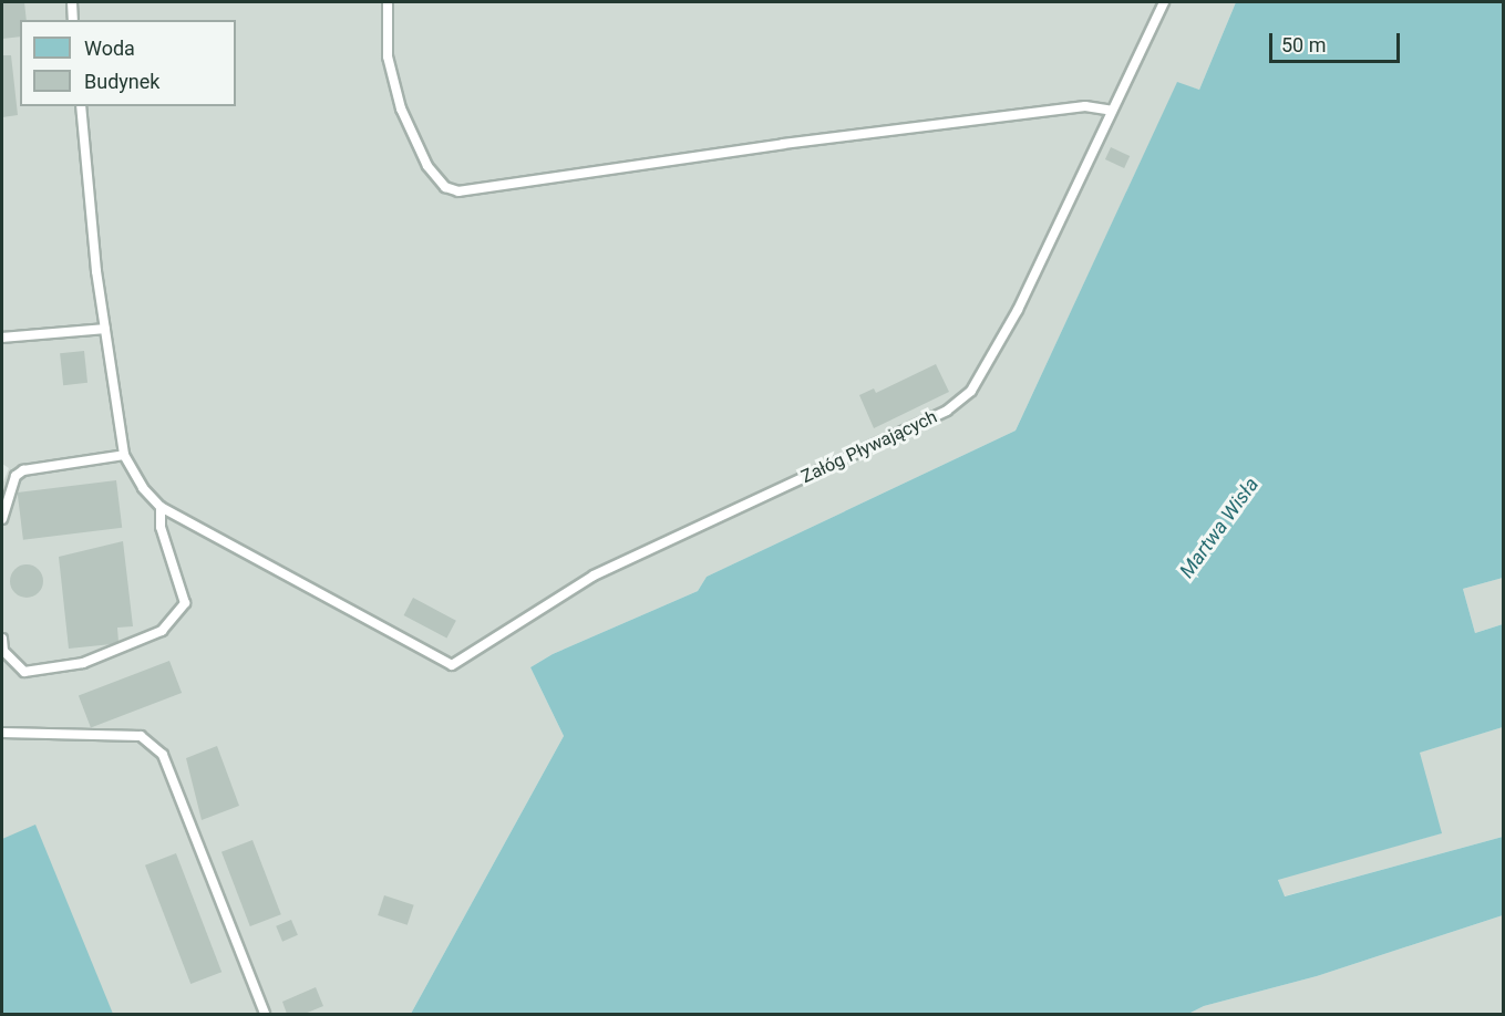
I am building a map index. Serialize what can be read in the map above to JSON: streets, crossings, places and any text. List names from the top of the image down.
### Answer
{
  "streets": {
    "lane": ["Załóg Pływających"]
  },
  "water": ["Martwa Wisła"],
  "legend": ["Woda", "Budynek"],
  "scale_bar": "50 m"
}
